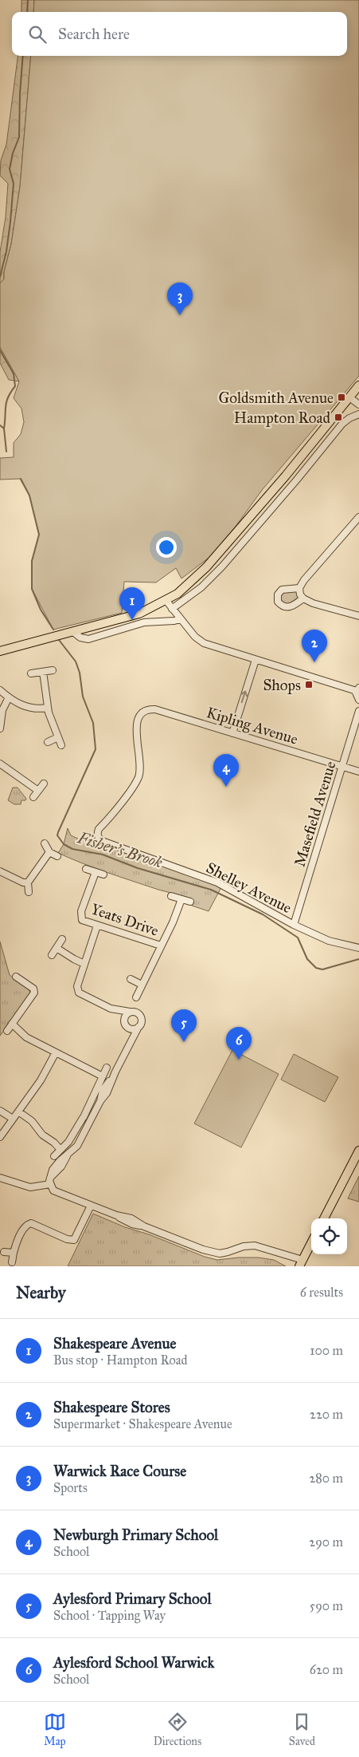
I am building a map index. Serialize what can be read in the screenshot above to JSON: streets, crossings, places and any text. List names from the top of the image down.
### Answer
{
  "streets": {
    "street": [
      "Kipling Avenue",
      "Masefield Avenue",
      "Shelley Avenue",
      "Yeats Drive"
    ]
  },
  "crossings": [
    ["Kipling Avenue", "Masefield Avenue"],
    ["Kipling Avenue", "Shelley Avenue"],
    ["Masefield Avenue", "Shelley Avenue"]
  ],
  "water": ["Fisher's Brook"],
  "places": {
    "transit": ["Goldsmith Avenue", "Hampton Road", "Shops"]
  },
  "page": {
    "search": "Search here",
    "pins": [
      "3",
      "1",
      "2",
      "4",
      "5",
      "6"
    ],
    "heading": ["Nearby", "6 results"],
    "list": [
      {
        "mark": "1",
        "name": "Shakespeare Avenue",
        "note": "Bus stop · Hampton Road",
        "value": "100 m"
      },
      {
        "mark": "2",
        "name": "Shakespeare Stores",
        "note": "Supermarket · Shakespeare Avenue",
        "value": "220 m"
      },
      {
        "mark": "3",
        "name": "Warwick Race Course",
        "note": "Sports",
        "value": "280 m"
      },
      {
        "mark": "4",
        "name": "Newburgh Primary School",
        "note": "School",
        "value": "290 m"
      },
      {
        "mark": "5",
        "name": "Aylesford Primary School",
        "note": "School · Tapping Way",
        "value": "590 m"
      },
      {
        "mark": "6",
        "name": "Aylesford School Warwick",
        "note": "School",
        "value": "620 m"
      }
    ],
    "nav": ["Map", "Directions", "Saved"]
  }
}
